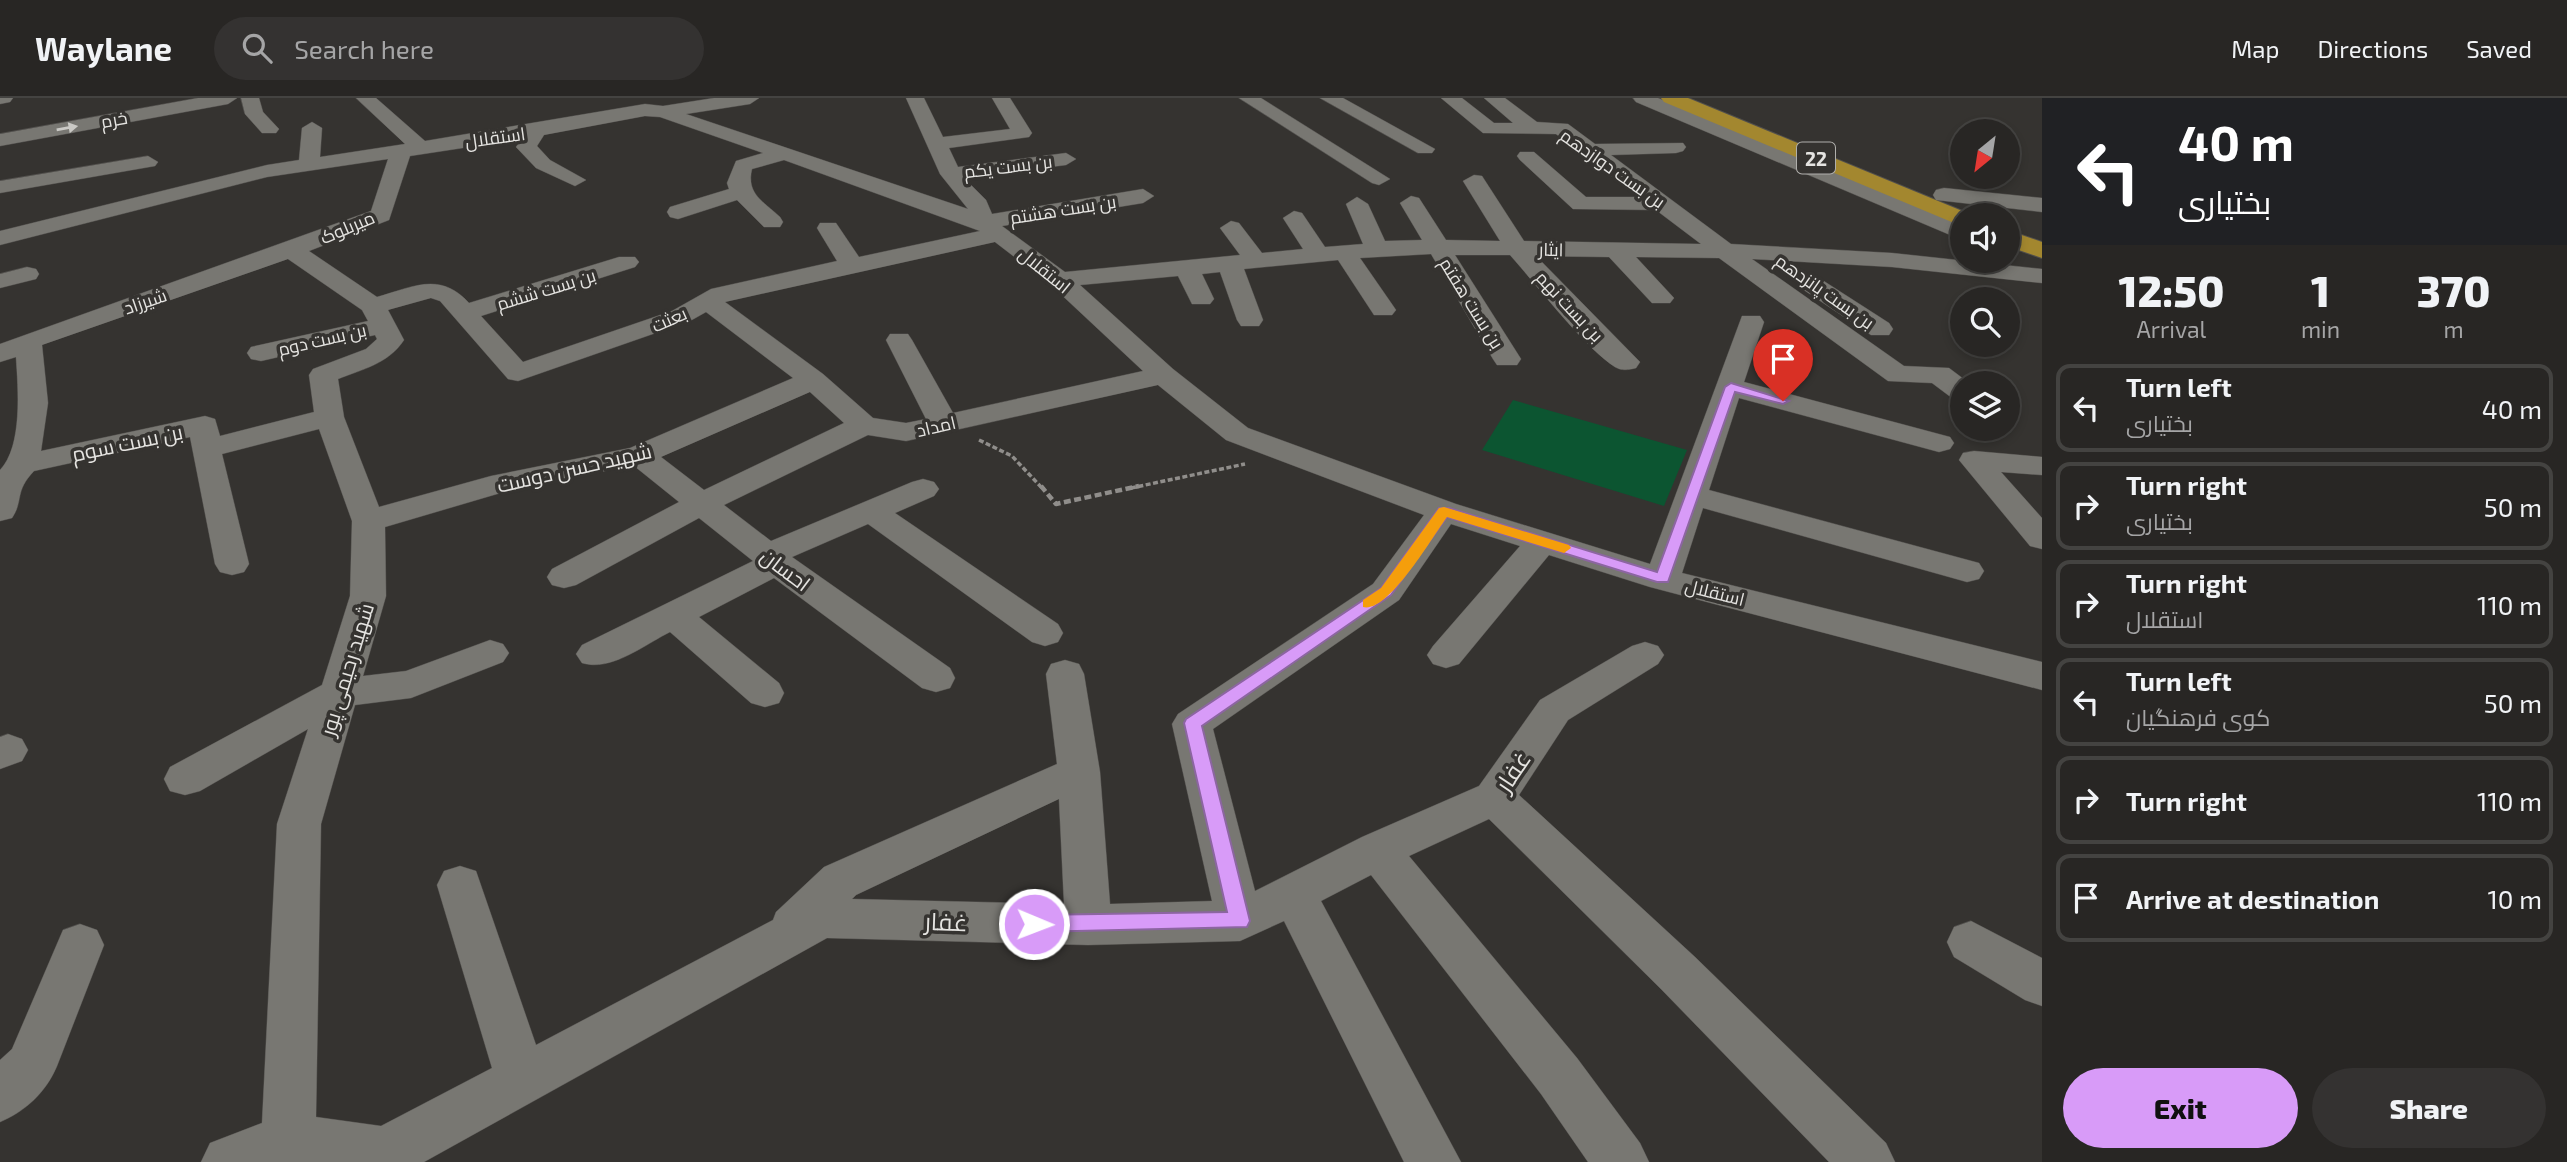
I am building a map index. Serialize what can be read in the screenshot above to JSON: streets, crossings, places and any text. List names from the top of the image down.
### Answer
{
  "streets": {
    "highway": ["22"],
    "street": [
      "خرم",
      "استقلال",
      "بن بست یکم",
      "بن بست دوازدهم",
      "بن بست هشتم",
      "میربلوک",
      "ایثار",
      "بن بست ششم",
      "بن بست پانزدهم",
      "شیرزاد",
      "بن بست هفتم",
      "بن بست نهم",
      "بعثت",
      "بن بست دوم",
      "امداد",
      "بن بست سوم",
      "شهید حسن دوست",
      "احسان",
      "شهید رحیمی پور",
      "غفار"
    ]
  },
  "crossings": [
    ["استقلال", "بن بست هشتم"],
    ["استقلال", "میربلوک"],
    ["استقلال", "ایثار"],
    ["استقلال", "بعثت"],
    ["استقلال", "امداد"],
    ["بن بست دوازدهم", "ایثار"],
    ["بن بست هشتم", "بعثت"],
    ["میربلوک", "شیرزاد"],
    ["ایثار", "بن بست پانزدهم"],
    ["ایثار", "بن بست هفتم"],
    ["ایثار", "بن بست نهم"],
    ["بن بست ششم", "بعثت"],
    ["بن بست دوم", "شهید رحیمی پور"],
    ["بن بست سوم", "شهید رحیمی پور"],
    ["شهید حسن دوست", "احسان"],
    ["شهید حسن دوست", "شهید رحیمی پور"]
  ],
  "north": "bottom left",
  "page": {
    "header": "Waylane",
    "search": "Search here",
    "nav": ["Map", "Directions", "Saved"],
    "turn": ["40 m", "بختیاری"],
    "eta": [
      "12:50",
      "Arrival",
      "1",
      "min",
      "370",
      "m"
    ],
    "list": [
      {
        "name": "Turn left",
        "note": "بختیاری",
        "value": "40 m"
      },
      {
        "name": "Turn right",
        "note": "بختیاری",
        "value": "50 m"
      },
      {
        "name": "Turn right",
        "note": "استقلال",
        "value": "110 m"
      },
      {
        "name": "Turn left",
        "note": "کوی فرهنگیان",
        "value": "50 m"
      },
      {
        "name": "Turn right",
        "value": "110 m"
      },
      {
        "name": "Arrive at destination",
        "value": "10 m"
      }
    ],
    "buttons": ["Exit", "Share"]
  }
}
